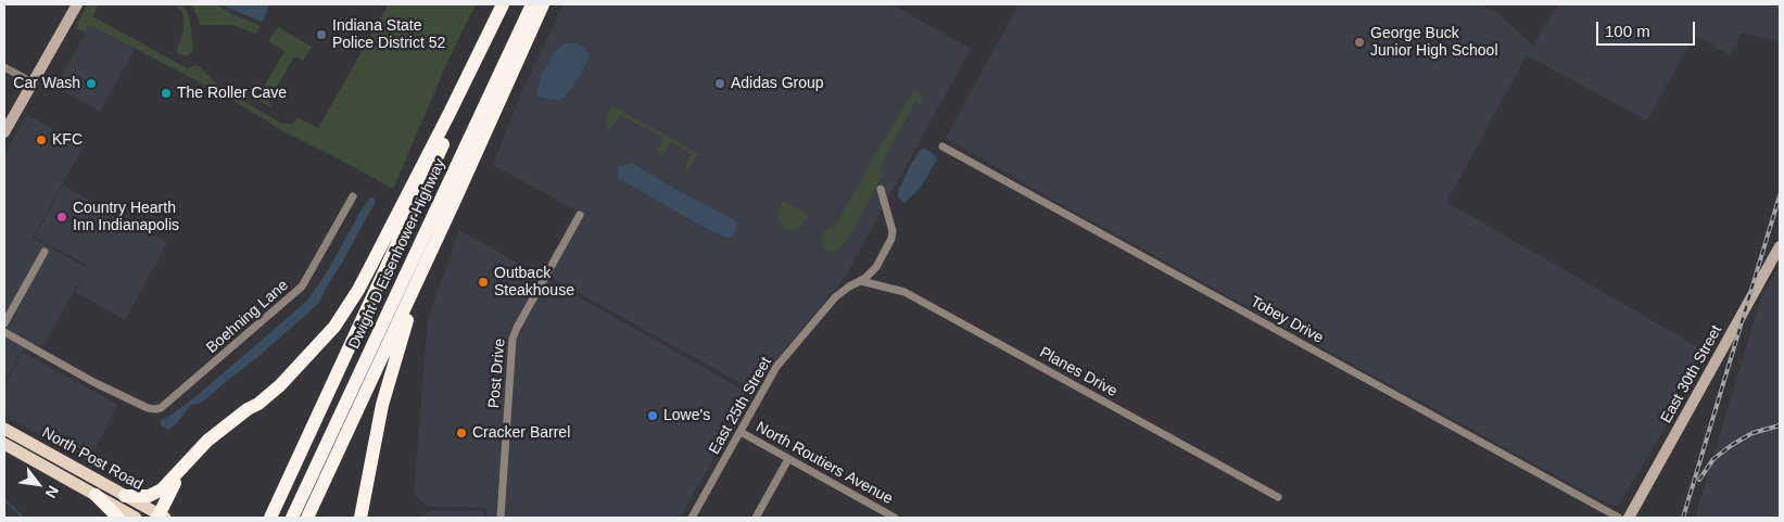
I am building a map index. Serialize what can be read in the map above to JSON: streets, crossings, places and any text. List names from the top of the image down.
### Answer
{
  "streets": {
    "highway": ["Dwight D Eisenhower Highway"],
    "main road": ["East 30th Street", "North Post Road"],
    "street": [
      "Boehning Lane",
      "Tobey Drive",
      "Planes Drive",
      "Post Drive",
      "East 25th Street",
      "North Routiers Avenue"
    ]
  },
  "crossings": [
    ["Planes Drive", "East 25th Street"],
    ["East 25th Street", "North Routiers Avenue"]
  ],
  "places": [
    "Indiana State Police District 52",
    "George Buck Junior High School",
    "Car Wash",
    "Adidas Group",
    "The Roller Cave",
    "KFC",
    "Country Hearth Inn Indianapolis",
    "Outback Steakhouse",
    "Lowe's",
    "Cracker Barrel"
  ],
  "scale_bar": "100 m",
  "north": "bottom right"
}
